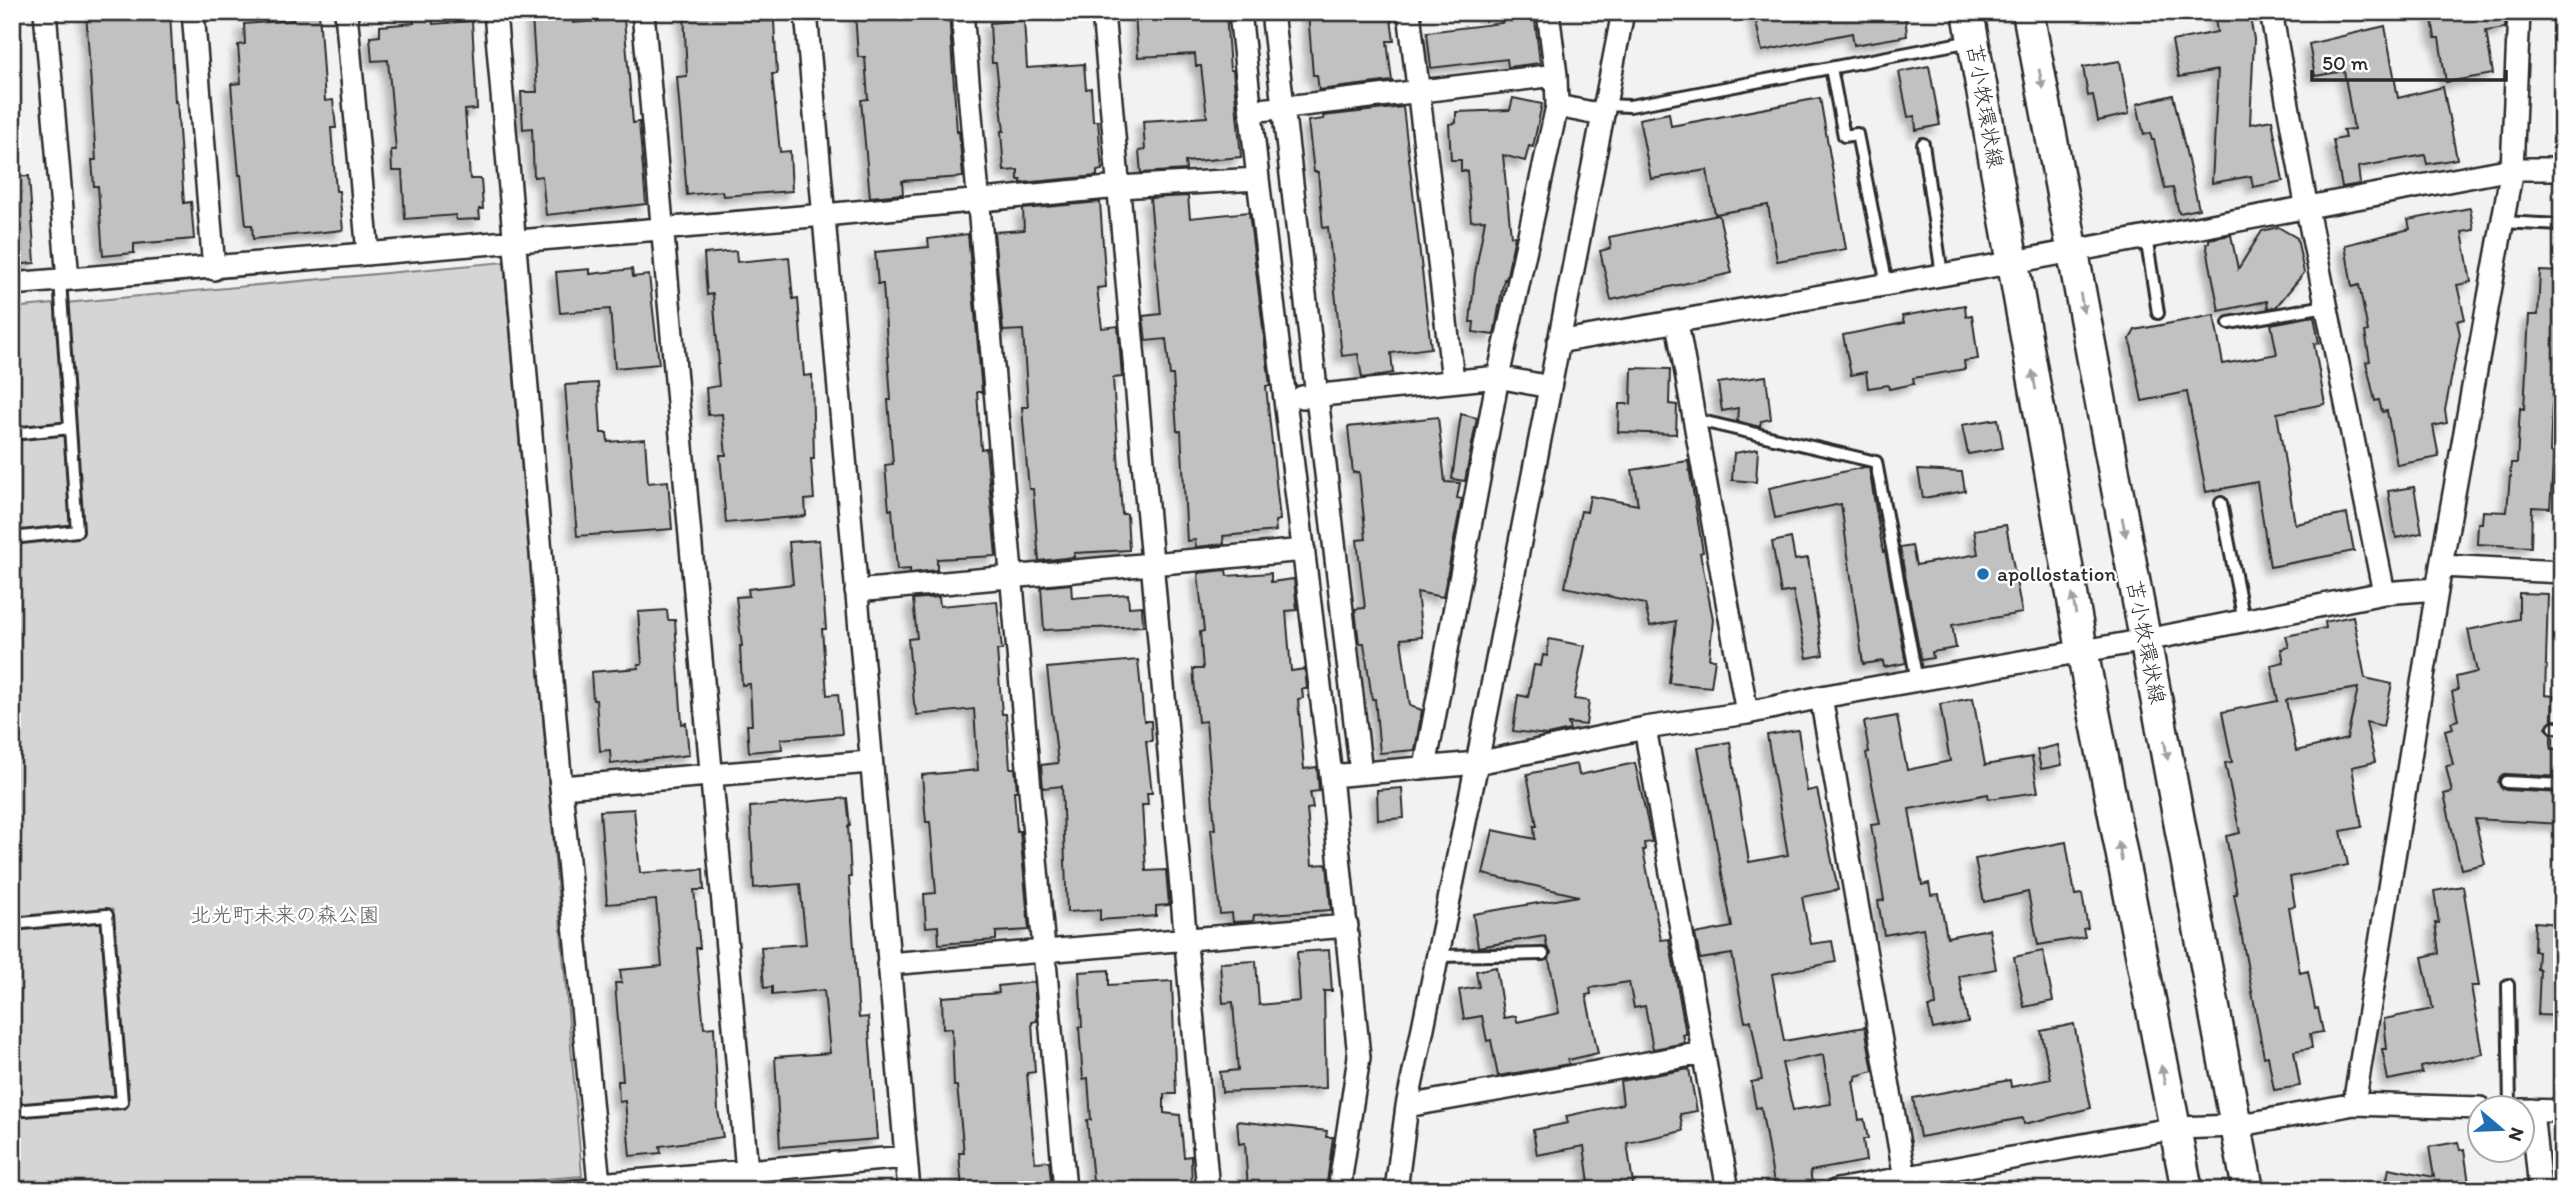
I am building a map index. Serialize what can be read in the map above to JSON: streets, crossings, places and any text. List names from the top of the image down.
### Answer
{
  "streets": {
    "main road": ["苫小牧環状線"]
  },
  "parks": ["北光町未来の森公園"],
  "places": ["apollostation"],
  "scale_bar": "50 m",
  "north": "right"
}
